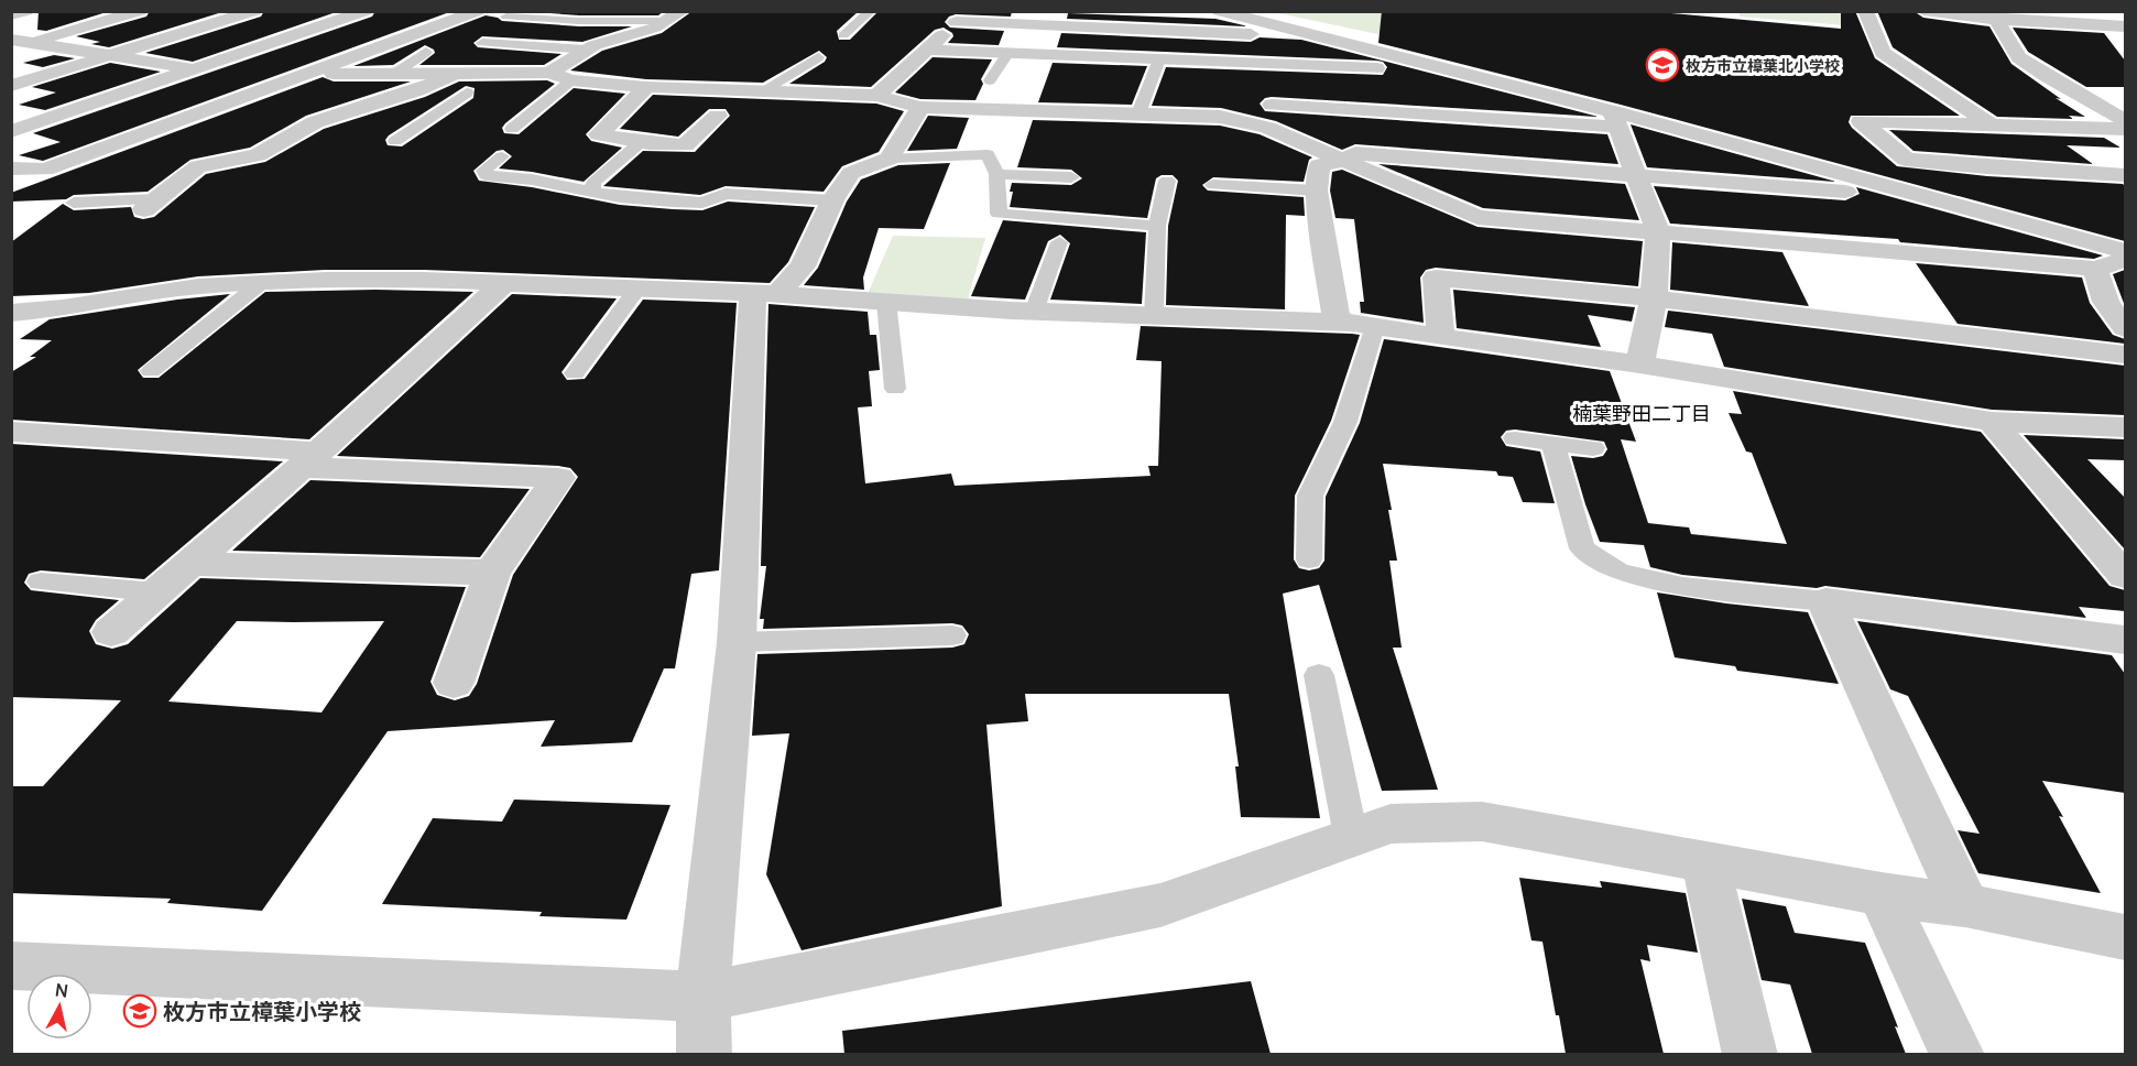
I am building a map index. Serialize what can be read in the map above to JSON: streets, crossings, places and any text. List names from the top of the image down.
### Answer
{
  "districts": ["楠葉野田二丁目"],
  "places": {
    "school or university": ["枚方市立樟葉北小学校", "枚方市立樟葉小学校"]
  },
  "north": "top"
}
